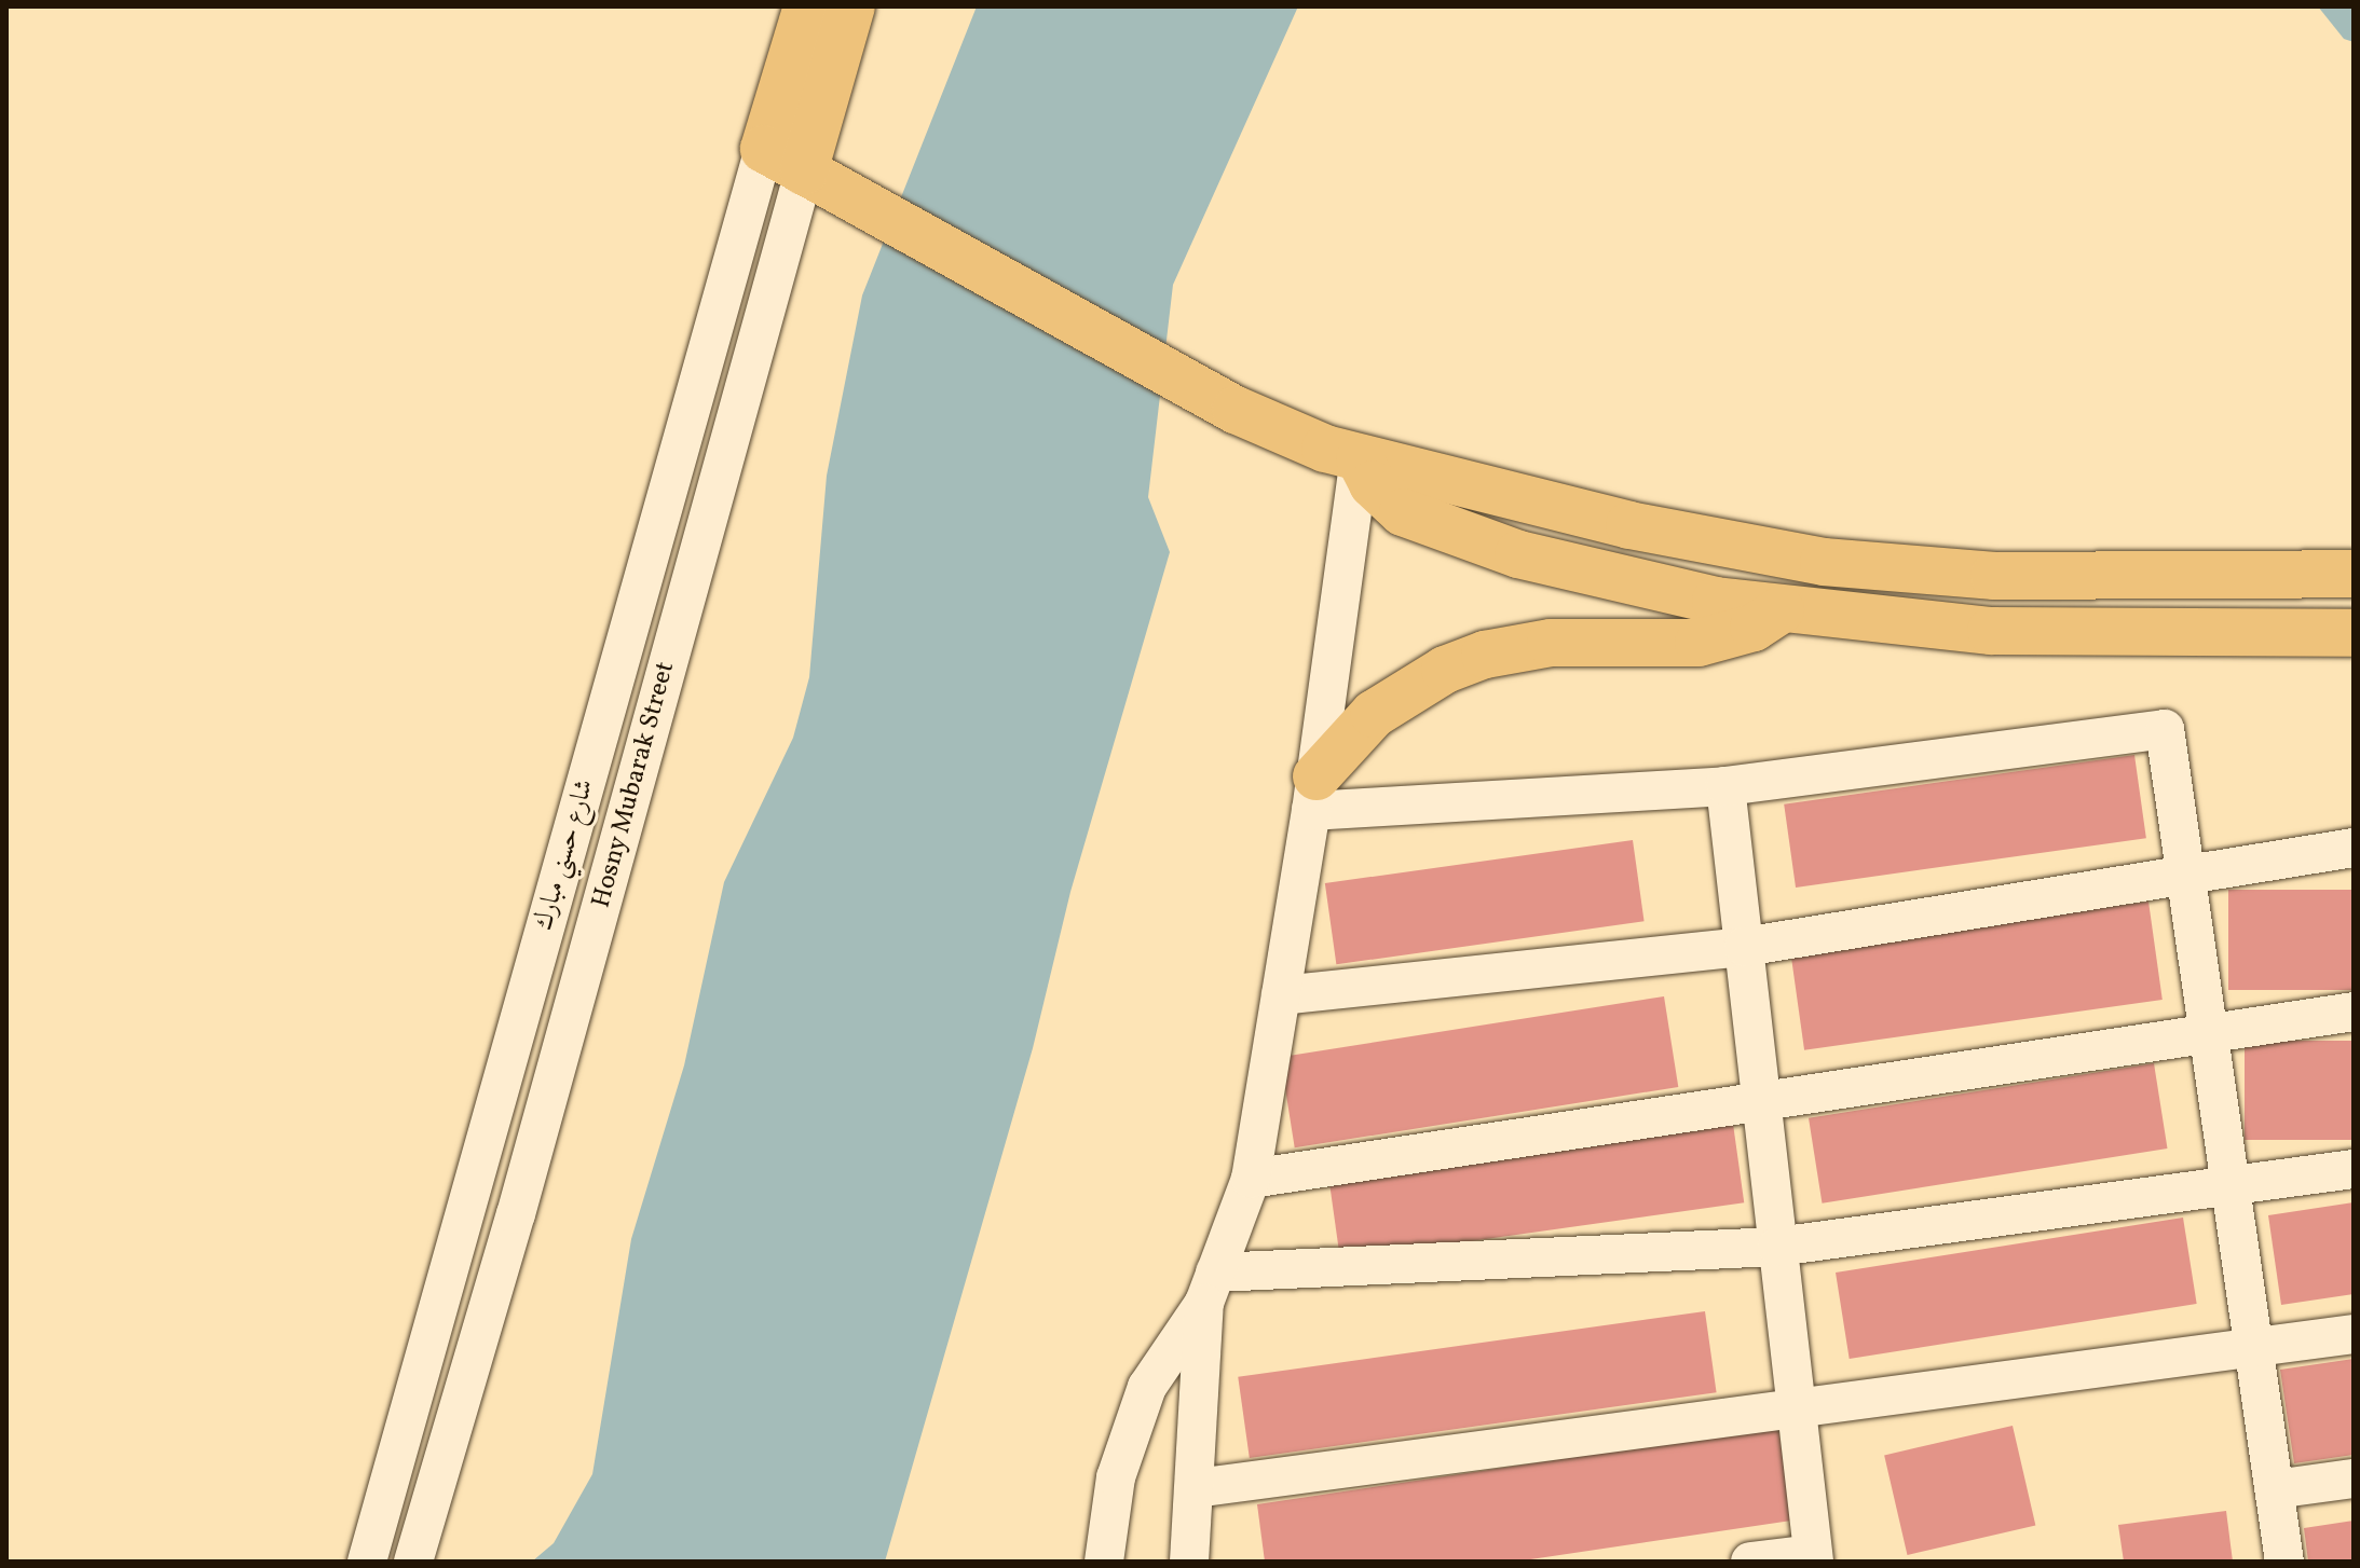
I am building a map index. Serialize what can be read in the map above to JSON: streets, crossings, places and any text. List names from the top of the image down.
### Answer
{
  "streets": {
    "main road": ["Hosny Mubarak Street"],
    "street": ["شارع حسني مبارك"]
  },
  "crossings": [
    ["Hosny Mubarak Street", "شارع حسني مبارك"]
  ]
}
